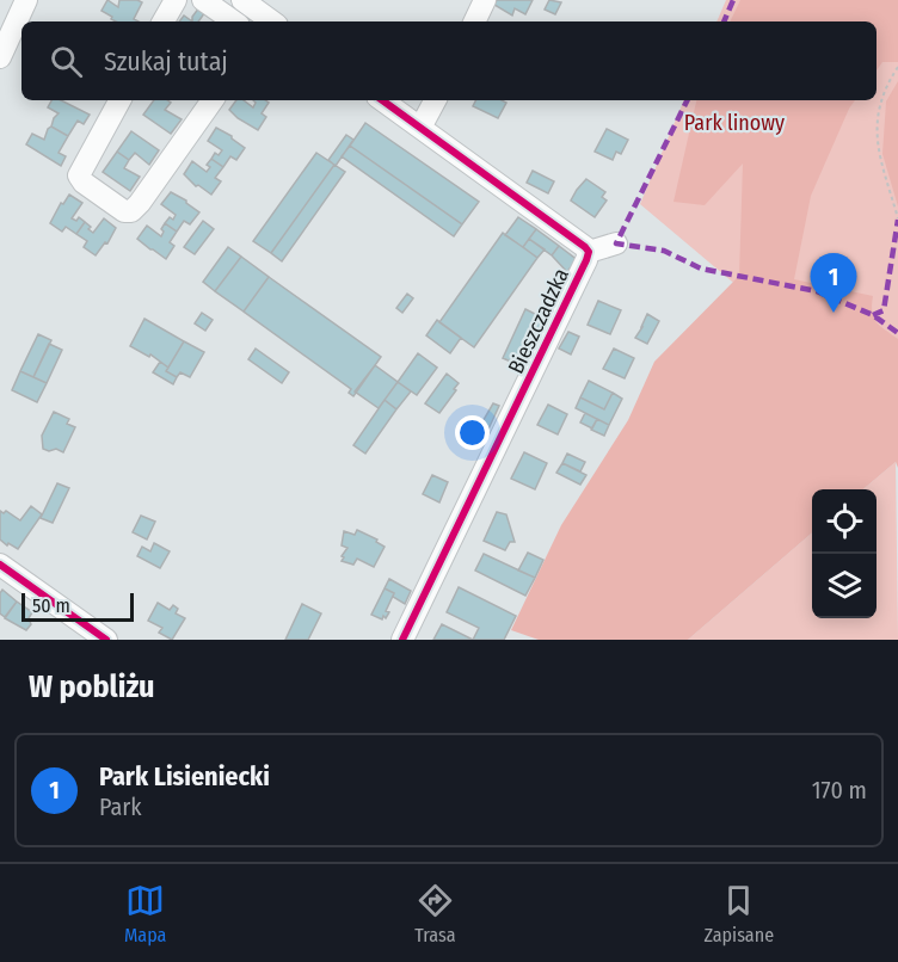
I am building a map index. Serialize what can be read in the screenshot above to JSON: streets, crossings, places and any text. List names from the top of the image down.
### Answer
{
  "streets": {
    "street": ["Bieszczadzka"]
  },
  "parks": ["Park linowy"],
  "scale_bar": "50 m",
  "page": {
    "search": "Szukaj tutaj",
    "pins": "1",
    "scale": "50 m",
    "heading": "W pobliżu",
    "list": [
      {
        "mark": "1",
        "name": "Park Lisieniecki",
        "note": "Park",
        "value": "170 m"
      }
    ],
    "nav": ["Mapa", "Trasa", "Zapisane"]
  }
}
